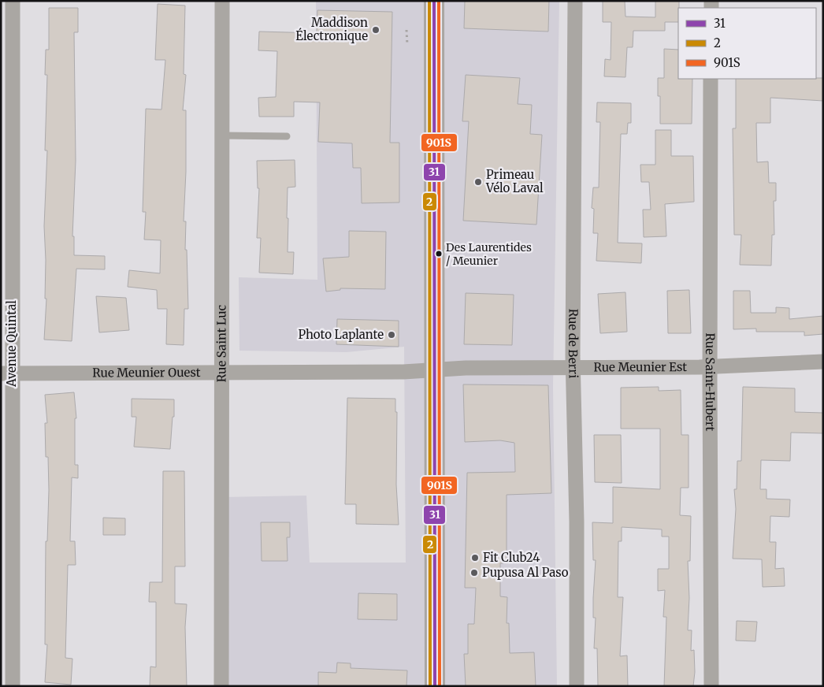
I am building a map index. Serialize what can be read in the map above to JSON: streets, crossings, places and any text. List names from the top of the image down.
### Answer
{
  "streets": {
    "street": [
      "Avenue Quintal",
      "Rue Saint Luc",
      "Rue de Berri",
      "Rue Meunier Est",
      "Rue Meunier Ouest",
      "Rue Saint-Hubert"
    ]
  },
  "crossings": [
    ["Avenue Quintal", "Rue Meunier Ouest"],
    ["Rue Saint Luc", "Rue Meunier Ouest"],
    ["Rue de Berri", "Rue Meunier Est"],
    ["Rue Meunier Est", "Rue Meunier Ouest"],
    ["Rue Meunier Est", "Rue Saint-Hubert"]
  ],
  "places": [
    "Maddison Électronique",
    "Primeau Vélo Laval",
    "Des Laurentides / Meunier",
    "Photo Laplante",
    "Fit Club24",
    "Pupusa Al Paso"
  ],
  "lines": ["transit line 31", "transit line 2", "transit line 901S"],
  "legend": ["31", "2", "901S"]
}
